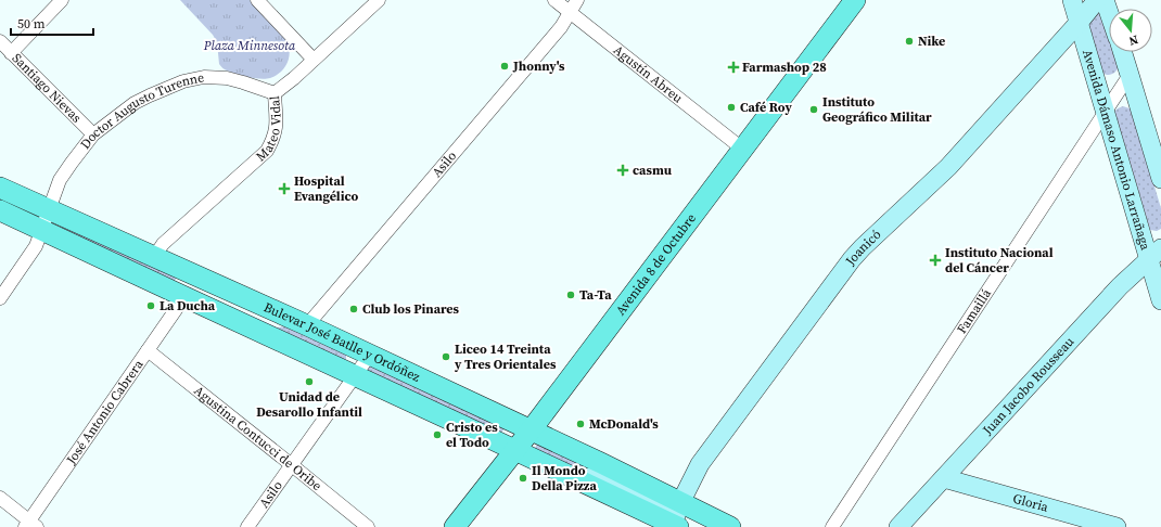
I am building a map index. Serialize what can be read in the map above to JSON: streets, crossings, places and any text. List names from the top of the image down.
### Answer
{
  "streets": {
    "main road": ["Avenida 8 de Octubre", "Bulevar José Batlle y Ordóñez"],
    "street": [
      "Agustín Abreu",
      "Santiago Nievas",
      "Doctor Augusto Turenne",
      "Mateo Vidal",
      "Avenida Dámaso Antonio Larrañaga",
      "Asilo",
      "Joanicó",
      "Famaillá",
      "Juan Jacobo Rousseau",
      "José Antonio Cabrera",
      "Agustina Contucci de Oribe",
      "Gloria"
    ]
  },
  "crossings": [
    ["Agustín Abreu", "Asilo"],
    ["Agustín Abreu", "Avenida 8 de Octubre"],
    ["Santiago Nievas", "Doctor Augusto Turenne"],
    ["Doctor Augusto Turenne", "Mateo Vidal"],
    ["Doctor Augusto Turenne", "Bulevar José Batlle y Ordóñez"],
    ["Mateo Vidal", "Bulevar José Batlle y Ordóñez"],
    ["Avenida Dámaso Antonio Larrañaga", "Joanicó"],
    ["Avenida Dámaso Antonio Larrañaga", "Famaillá"],
    ["Avenida Dámaso Antonio Larrañaga", "Juan Jacobo Rousseau"],
    ["Asilo", "Bulevar José Batlle y Ordóñez"],
    ["Asilo", "Agustina Contucci de Oribe"],
    ["Joanicó", "Bulevar José Batlle y Ordóñez"],
    ["Avenida 8 de Octubre", "Bulevar José Batlle y Ordóñez"],
    ["Bulevar José Batlle y Ordóñez", "José Antonio Cabrera"],
    ["Juan Jacobo Rousseau", "Gloria"],
    ["José Antonio Cabrera", "Agustina Contucci de Oribe"]
  ],
  "parks": ["Plaza Minnesota"],
  "places": {
    "other": [
      "Nike",
      "Jhonny's",
      "Café Roy",
      "Instituto Geográfico Militar",
      "Ta-Ta",
      "La Ducha",
      "Club los Pinares",
      "Liceo 14 Treinta y Tres Orientales",
      "Unidad de Desarollo Infantil",
      "McDonald's",
      "Cristo es el Todo",
      "Il Mondo Della Pizza"
    ],
    "health": [
      "Farmashop 28",
      "casmu",
      "Hospital Evangélico",
      "Instituto Nacional del Cáncer"
    ]
  },
  "scale_bar": "50 m",
  "north": "bottom"
}
